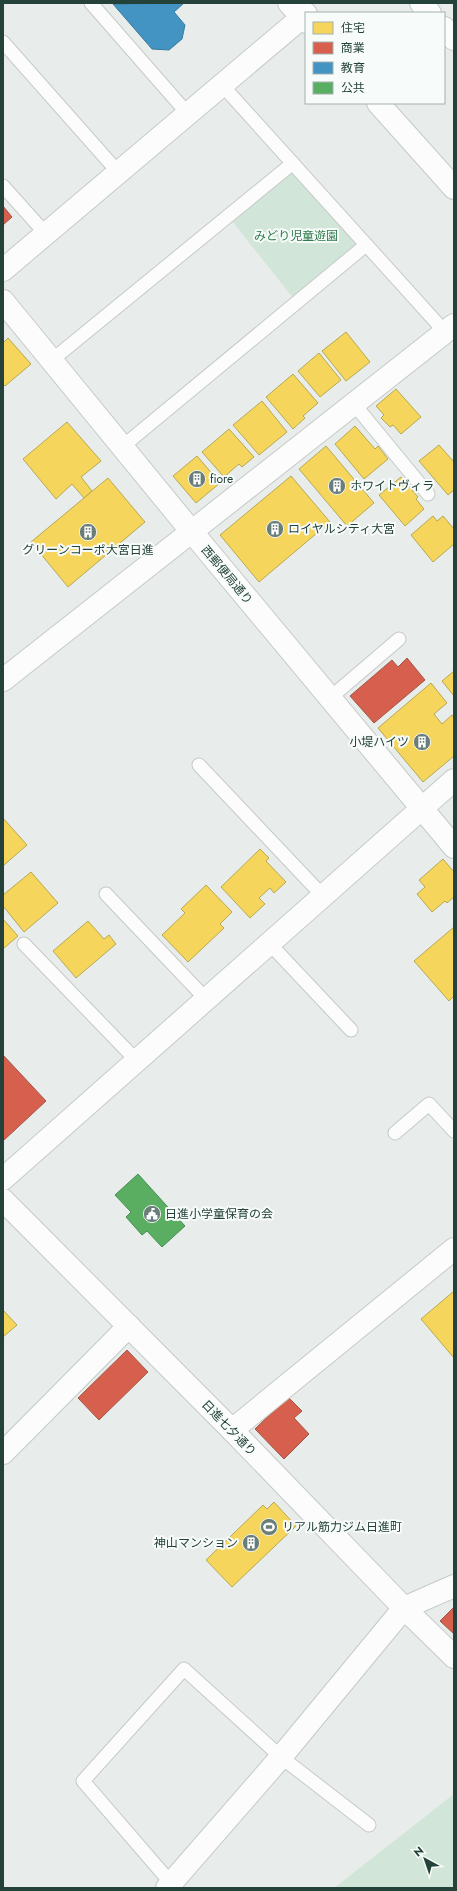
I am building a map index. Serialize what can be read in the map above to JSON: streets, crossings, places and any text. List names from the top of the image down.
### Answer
{
  "streets": {
    "street": ["西郵便局通り", "日進七夕通り"]
  },
  "parks": ["みどり児童遊園"],
  "places": {
    "building": [
      "fiore",
      "ホワイトヴィラ",
      "ロイヤルシティ大宮",
      "グリーンコーポ大宮日進",
      "小堤ハイツ",
      "神山マンション"
    ],
    "public building": ["日進小学童保育の会"],
    "sports": ["リアル筋力ジム日進町"]
  },
  "legend": [
    "住宅",
    "商業",
    "教育",
    "公共"
  ],
  "north": "top left"
}
